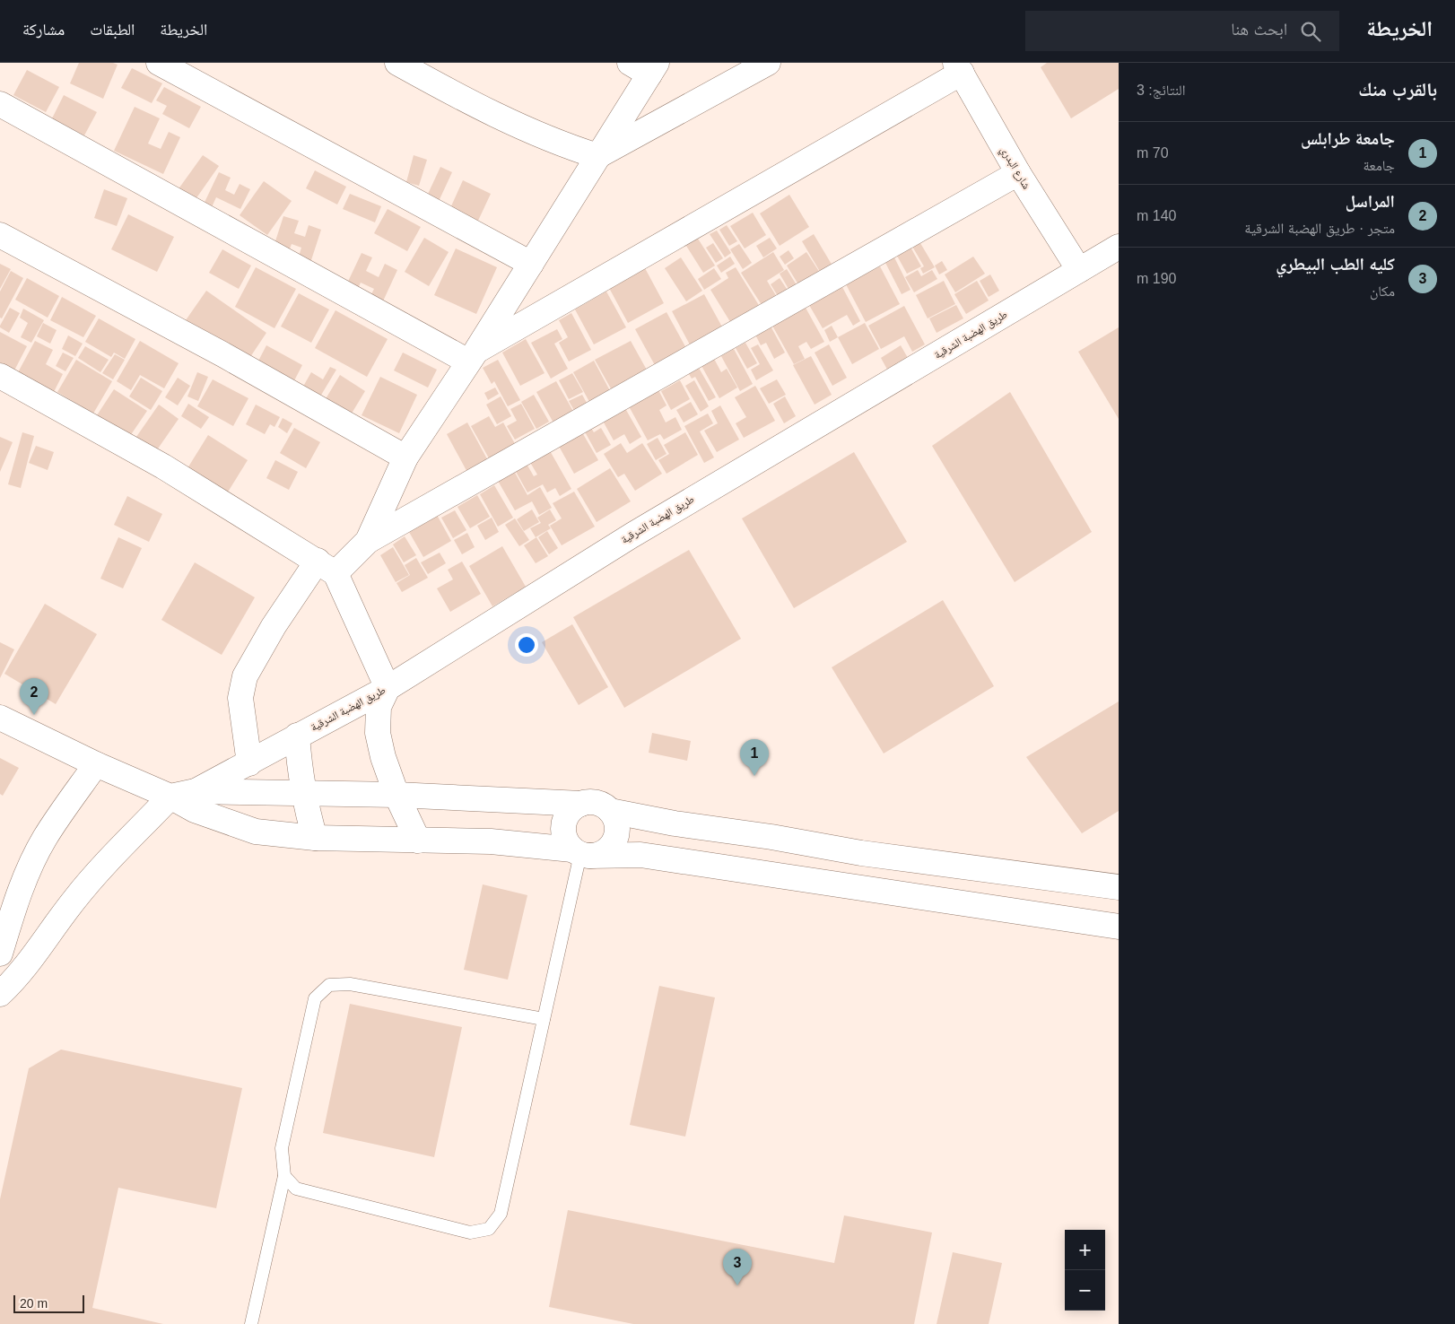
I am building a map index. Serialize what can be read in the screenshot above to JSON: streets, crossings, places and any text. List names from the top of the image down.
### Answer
{
  "streets": {
    "street": ["شارع البدري", "طريق الهضبة الشرقية"]
  },
  "crossings": [
    ["شارع البدري", "طريق الهضبة الشرقية"]
  ],
  "scale_bar": "20 m",
  "page": {
    "header": "الخريطة",
    "search": "ابحث هنا",
    "nav": ["الخريطة", "الطبقات", "مشاركة"],
    "heading": ["بالقرب منك", "النتائج: 3"],
    "list": [
      {
        "mark": "1",
        "name": "جامعة طرابلس",
        "note": "جامعة",
        "value": "70 m"
      },
      {
        "mark": "2",
        "name": "المراسل",
        "note": "متجر · طريق الهضبة الشرقية",
        "value": "140 m"
      },
      {
        "mark": "3",
        "name": "كليه الطب البيطري",
        "note": "مكان",
        "value": "190 m"
      }
    ],
    "pins": ["2", "1", "3"],
    "map_buttons": ["+", "−"],
    "scale": "20 m"
  }
}
